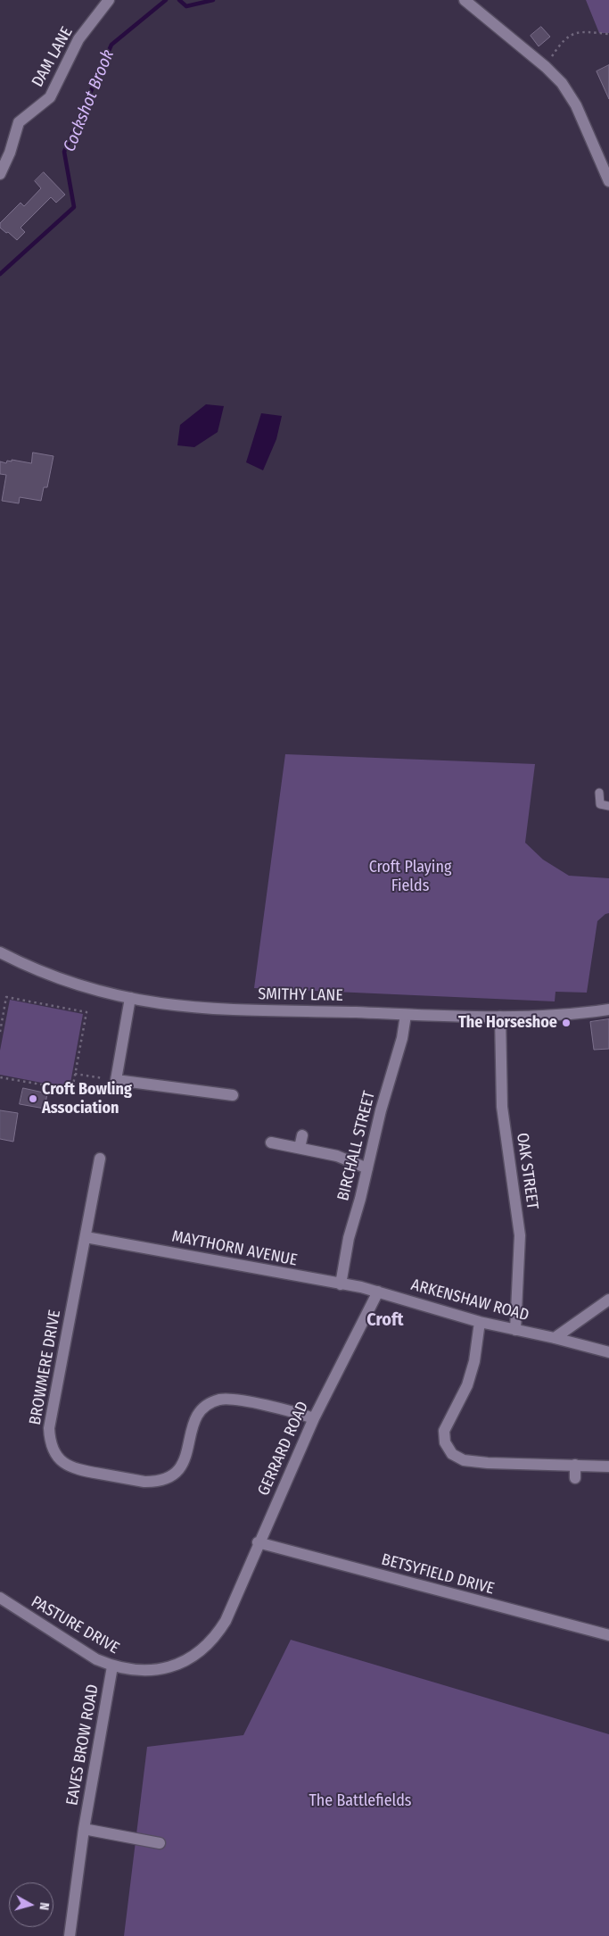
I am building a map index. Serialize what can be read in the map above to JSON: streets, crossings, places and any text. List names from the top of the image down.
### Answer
{
  "streets": {
    "street": [
      "DAM LANE",
      "SMITHY LANE",
      "BIRCHALL STREET",
      "OAK STREET",
      "MAYTHORN AVENUE",
      "ARKENSHAW ROAD",
      "BROWMERE DRIVE",
      "GERRARD ROAD",
      "BETSYFIELD DRIVE",
      "PASTURE DRIVE",
      "EAVES BROW ROAD"
    ]
  },
  "crossings": [
    ["SMITHY LANE", "BIRCHALL STREET"],
    ["SMITHY LANE", "OAK STREET"],
    ["BIRCHALL STREET", "MAYTHORN AVENUE"],
    ["OAK STREET", "ARKENSHAW ROAD"],
    ["MAYTHORN AVENUE", "ARKENSHAW ROAD"],
    ["MAYTHORN AVENUE", "BROWMERE DRIVE"],
    ["MAYTHORN AVENUE", "GERRARD ROAD"],
    ["ARKENSHAW ROAD", "GERRARD ROAD"],
    ["BROWMERE DRIVE", "GERRARD ROAD"],
    ["GERRARD ROAD", "BETSYFIELD DRIVE"],
    ["GERRARD ROAD", "PASTURE DRIVE"],
    ["PASTURE DRIVE", "EAVES BROW ROAD"]
  ],
  "districts": ["Croft"],
  "water": ["Cockshot Brook"],
  "parks": ["Croft Playing Fields", "The Battlefields"],
  "places": ["The Horseshoe", "Croft Bowling Association"],
  "north": "right"
}
